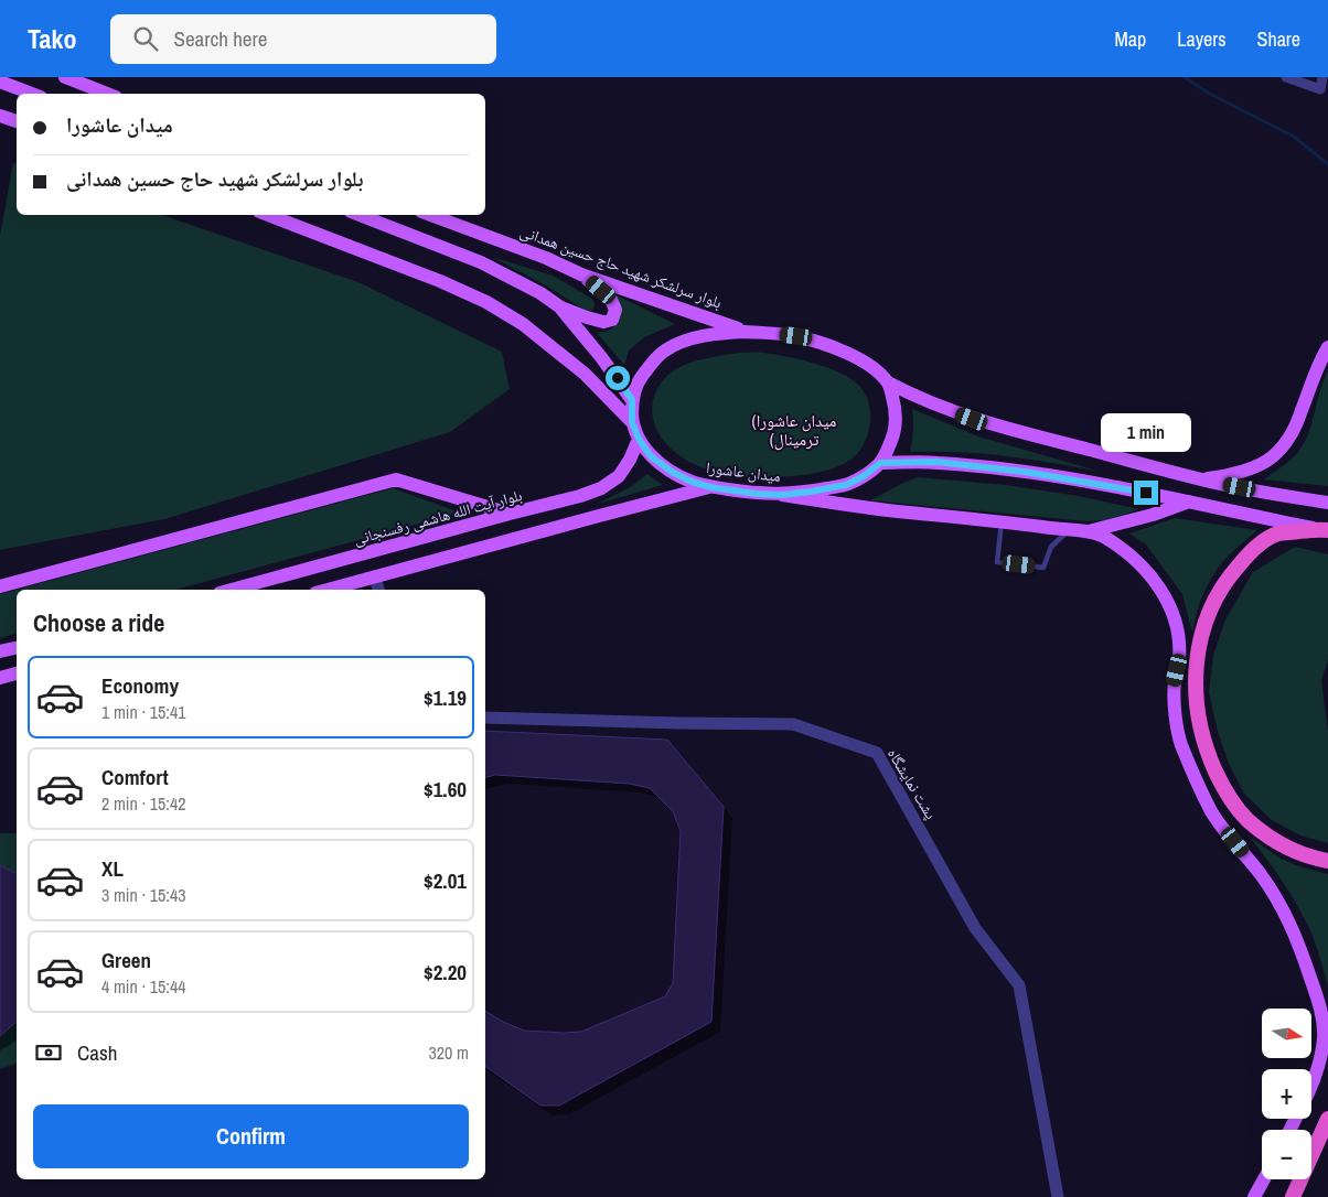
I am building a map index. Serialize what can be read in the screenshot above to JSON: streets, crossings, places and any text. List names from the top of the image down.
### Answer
{
  "streets": {
    "main road": ["بلوار سرلشکر شهید حاج حسین همدانی", "میدان عاشورا", "بلوار آیت الله هاشمی رفسنجانی"],
    "street": ["پشت نمایشگاه"]
  },
  "crossings": [
    ["بلوار سرلشکر شهید حاج حسین همدانی", "میدان عاشورا"],
    ["میدان عاشورا", "بلوار آیت الله هاشمی رفسنجانی"]
  ],
  "districts": ["(میدان عاشورا (ترمینال"],
  "north": "right",
  "page": {
    "header": "Tako",
    "search": "Search here",
    "nav": ["Map", "Layers", "Share"],
    "banner": ["میدان عاشورا", "بلوار سرلشکر شهید حاج حسین همدانی"],
    "bubble": "1 min",
    "heading": "Choose a ride",
    "list": [
      {
        "name": "Economy",
        "note": "1 min · 15:41",
        "value": "$1.19"
      },
      {
        "name": "Comfort",
        "note": "2 min · 15:42",
        "value": "$1.60"
      },
      {
        "name": "XL",
        "note": "3 min · 15:43",
        "value": "$2.01"
      },
      {
        "name": "Green",
        "note": "4 min · 15:44",
        "value": "$2.20"
      }
    ],
    "map_buttons": ["+", "−"],
    "pay": ["Cash", "320 m"],
    "buttons": "Confirm"
  }
}
